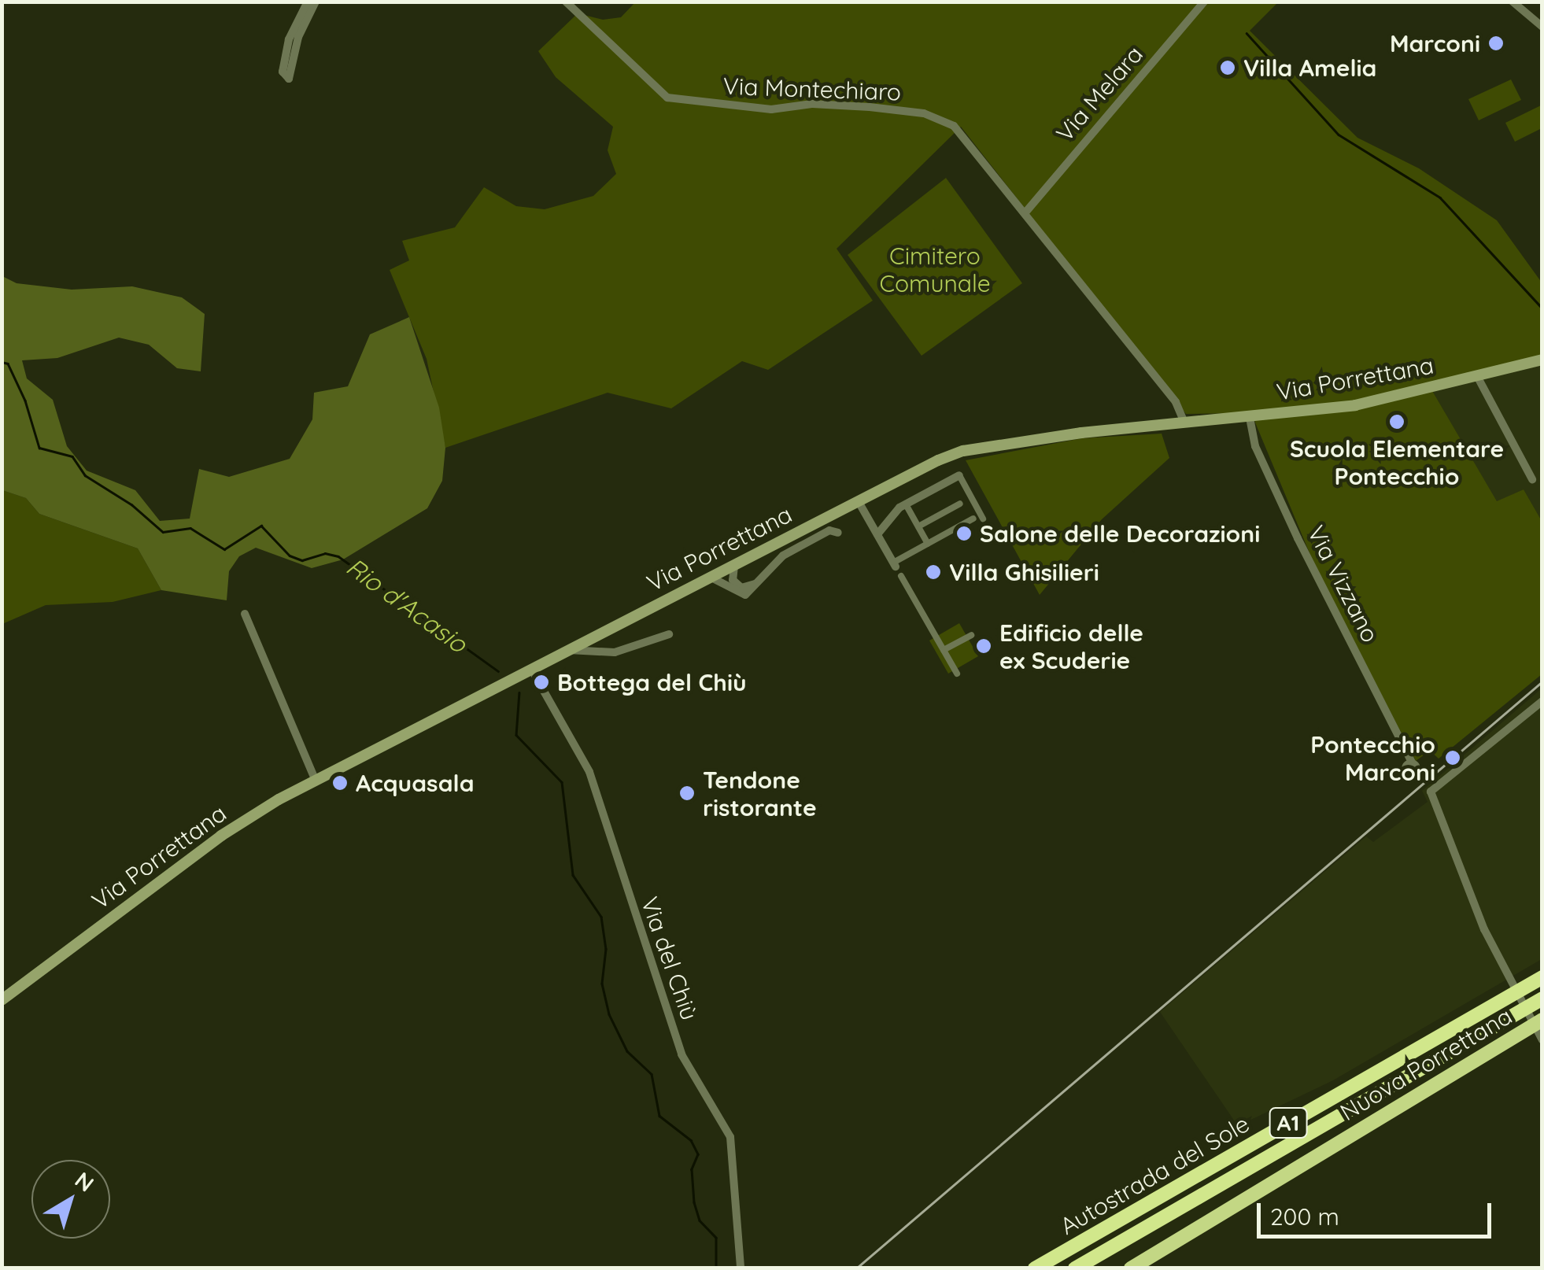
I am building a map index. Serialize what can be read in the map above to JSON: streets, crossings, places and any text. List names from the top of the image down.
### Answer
{
  "streets": {
    "highway": ["Nuova Porrettana", "A1", "Autostrada del Sole"],
    "main road": ["Via Porrettana"],
    "street": [
      "Via Montechiaro",
      "Via Melara",
      "Via Vizzano",
      "Via del Chiù"
    ]
  },
  "crossings": [
    ["Via Montechiaro", "Via Melara"],
    ["Via Montechiaro", "Via Porrettana"],
    ["Via Porrettana", "Via Vizzano"],
    ["Via Porrettana", "Via del Chiù"]
  ],
  "water": ["Rio d'Acasio"],
  "parks": ["Cimitero Comunale"],
  "places": [
    "Marconi",
    "Villa Amelia",
    "Scuola Elementare Pontecchio",
    "Salone delle Decorazioni",
    "Villa Ghisilieri",
    "Edificio delle ex Scuderie",
    "Bottega del Chiù",
    "Pontecchio Marconi",
    "Acquasala",
    "Tendone ristorante"
  ],
  "scale_bar": "200 m",
  "north": "top right"
}
